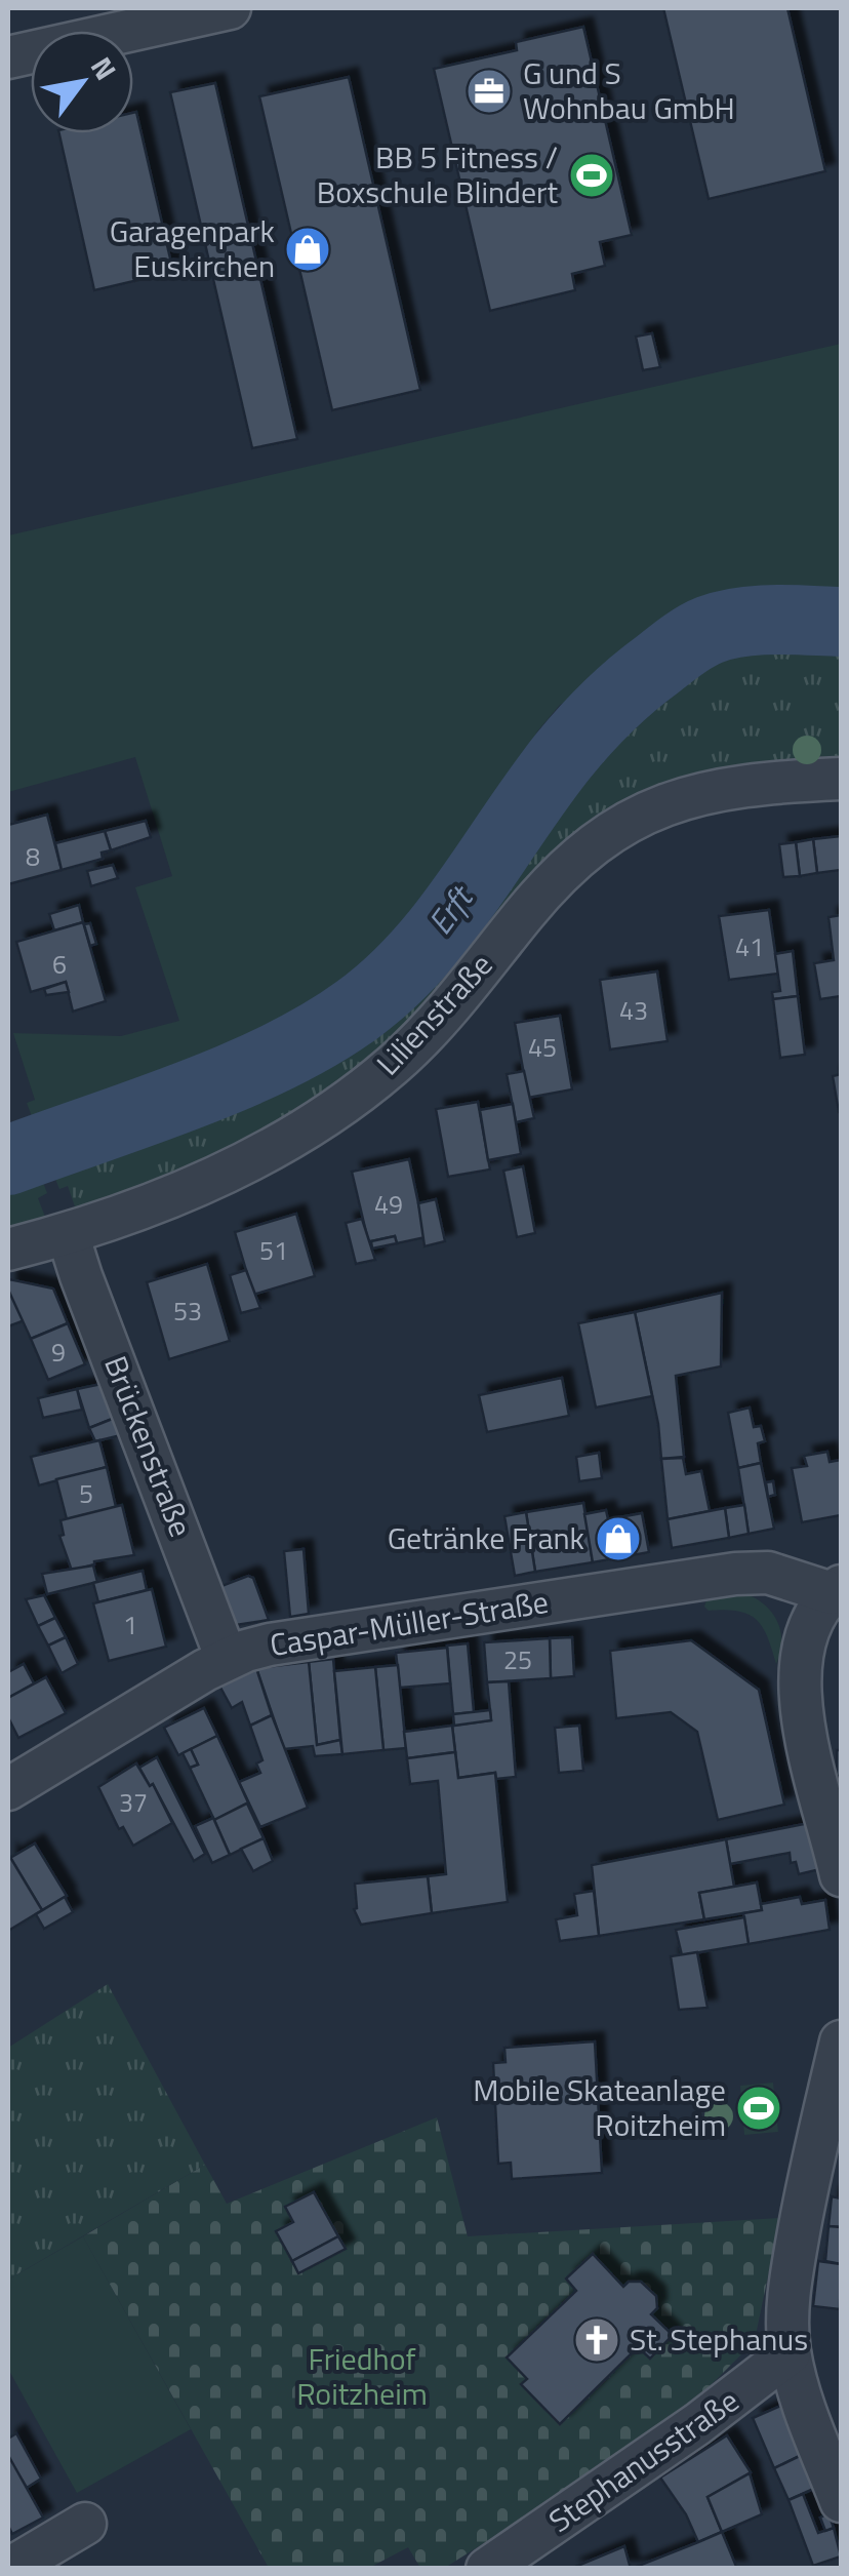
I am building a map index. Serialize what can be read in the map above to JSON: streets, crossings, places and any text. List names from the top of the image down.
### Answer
{
  "streets": {
    "street": [
      "Lilienstraße",
      "Brückenstraße",
      "Caspar-Müller-Straße",
      "Stephanusstraße"
    ]
  },
  "crossings": [
    ["Lilienstraße", "Brückenstraße"],
    ["Brückenstraße", "Caspar-Müller-Straße"]
  ],
  "water": ["Erft"],
  "parks": ["Friedhof Roitzheim"],
  "places": {
    "office": ["G und S Wohnbau GmbH"],
    "sports": ["BB 5 Fitness / Boxschule Blindert", "Mobile Skateanlage Roitzheim"],
    "shop": ["Garagenpark Euskirchen", "Getränke Frank"],
    "church": ["St. Stephanus"]
  },
  "house_numbers": [
    "8",
    "41",
    "6",
    "43",
    "45",
    "49",
    "51",
    "53",
    "9",
    "5",
    "1",
    "25",
    "37"
  ],
  "north": "top right"
}
